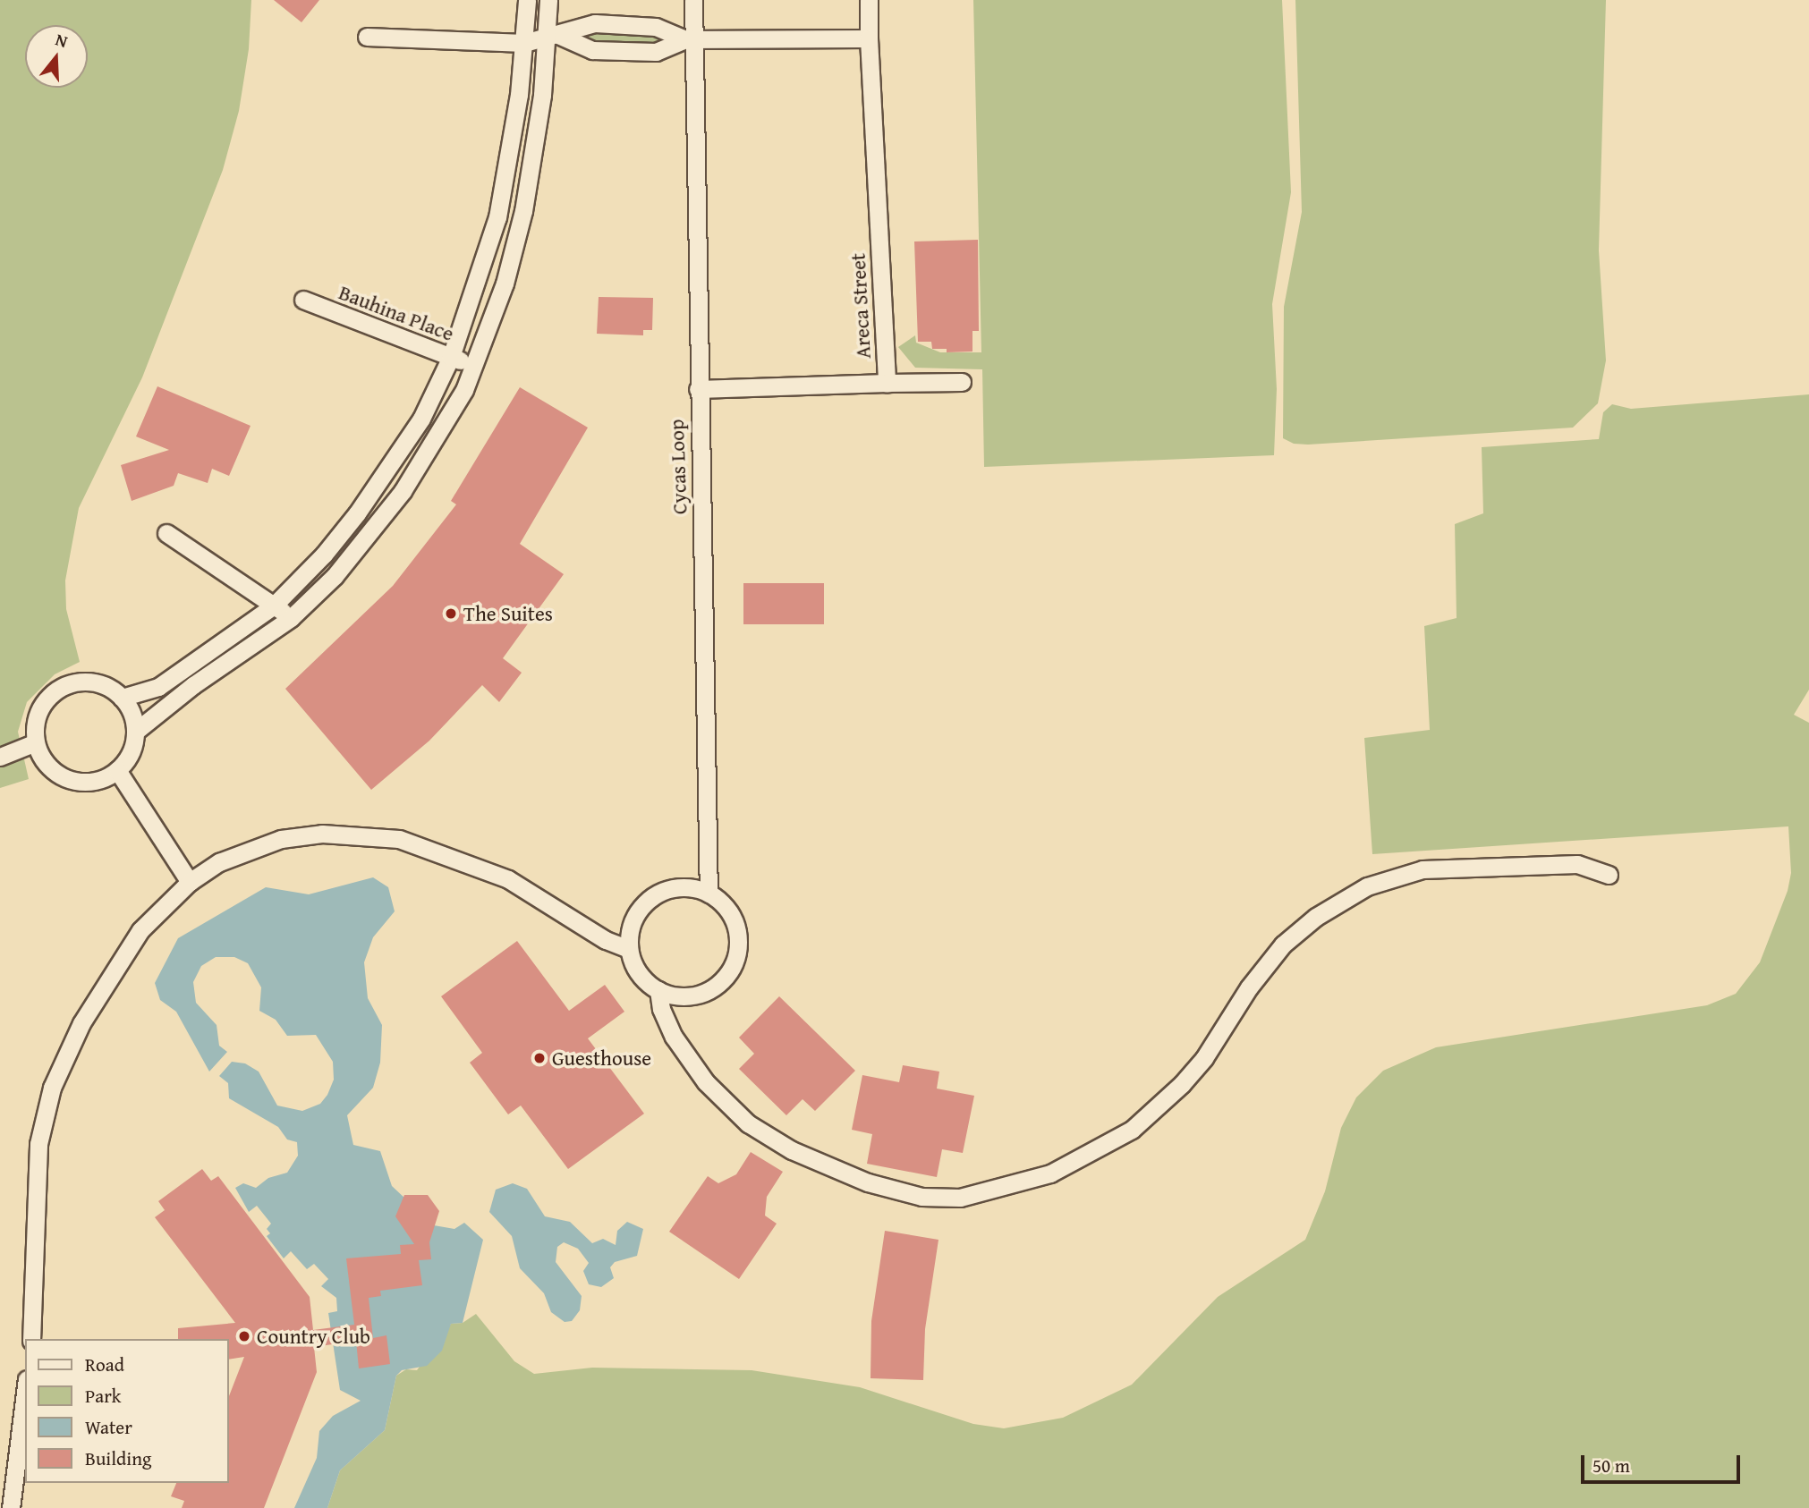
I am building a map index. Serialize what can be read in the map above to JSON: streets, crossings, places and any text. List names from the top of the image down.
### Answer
{
  "streets": {
    "street": ["Areca Street", "Bauhina Place", "Cycas Loop"]
  },
  "crossings": [
    ["Areca Street", "Cycas Loop"]
  ],
  "places": ["The Suites", "Guesthouse", "Country Club"],
  "legend": [
    "Road",
    "Park",
    "Water",
    "Building"
  ],
  "scale_bar": "50 m",
  "north": "top"
}
